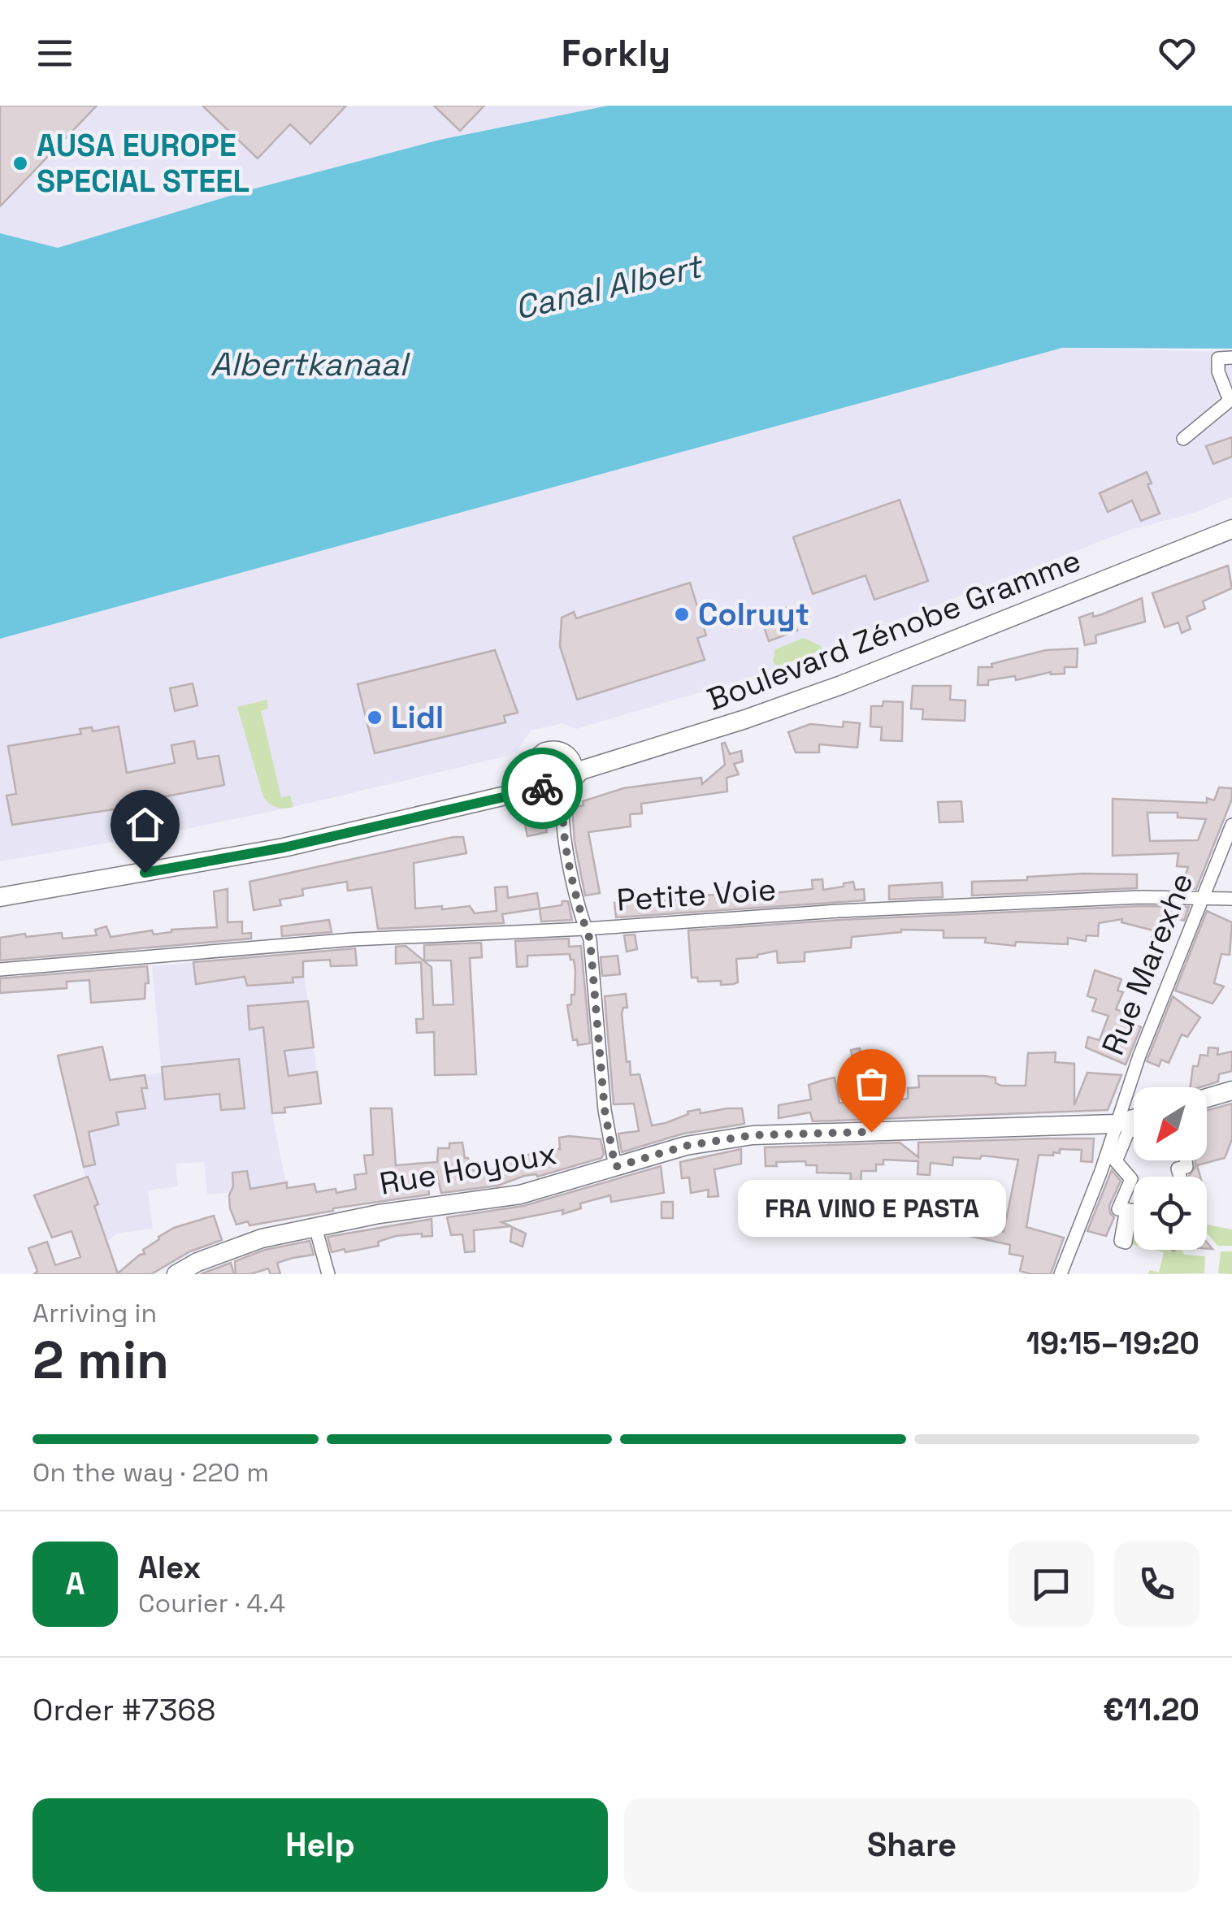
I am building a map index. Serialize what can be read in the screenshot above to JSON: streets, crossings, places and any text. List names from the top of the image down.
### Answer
{
  "streets": {
    "main road": ["Boulevard Zénobe Gramme", "Rue Hoyoux"],
    "street": ["Petite Voie", "Rue Marexhe"]
  },
  "crossings": [
    ["Petite Voie", "Rue Marexhe"],
    ["Rue Marexhe", "Rue Hoyoux"]
  ],
  "water": ["Canal Albert", "Albertkanaal"],
  "places": [
    "AUSA EUROPE SPECIAL STEEL",
    "Colruyt",
    "Lidl",
    "FRA VINO E PASTA"
  ],
  "north": "bottom left",
  "page": {
    "header": "Forkly",
    "bubble": "FRA VINO E PASTA",
    "heading": ["2 min", "Arriving in", "19:15–19:20"],
    "panel": [
      "Alex",
      "Courier · 4.4",
      "Order #7368",
      "€11.20"
    ],
    "bar": "On the way · 220 m",
    "round": "A",
    "buttons": ["Help", "Share"]
  }
}
